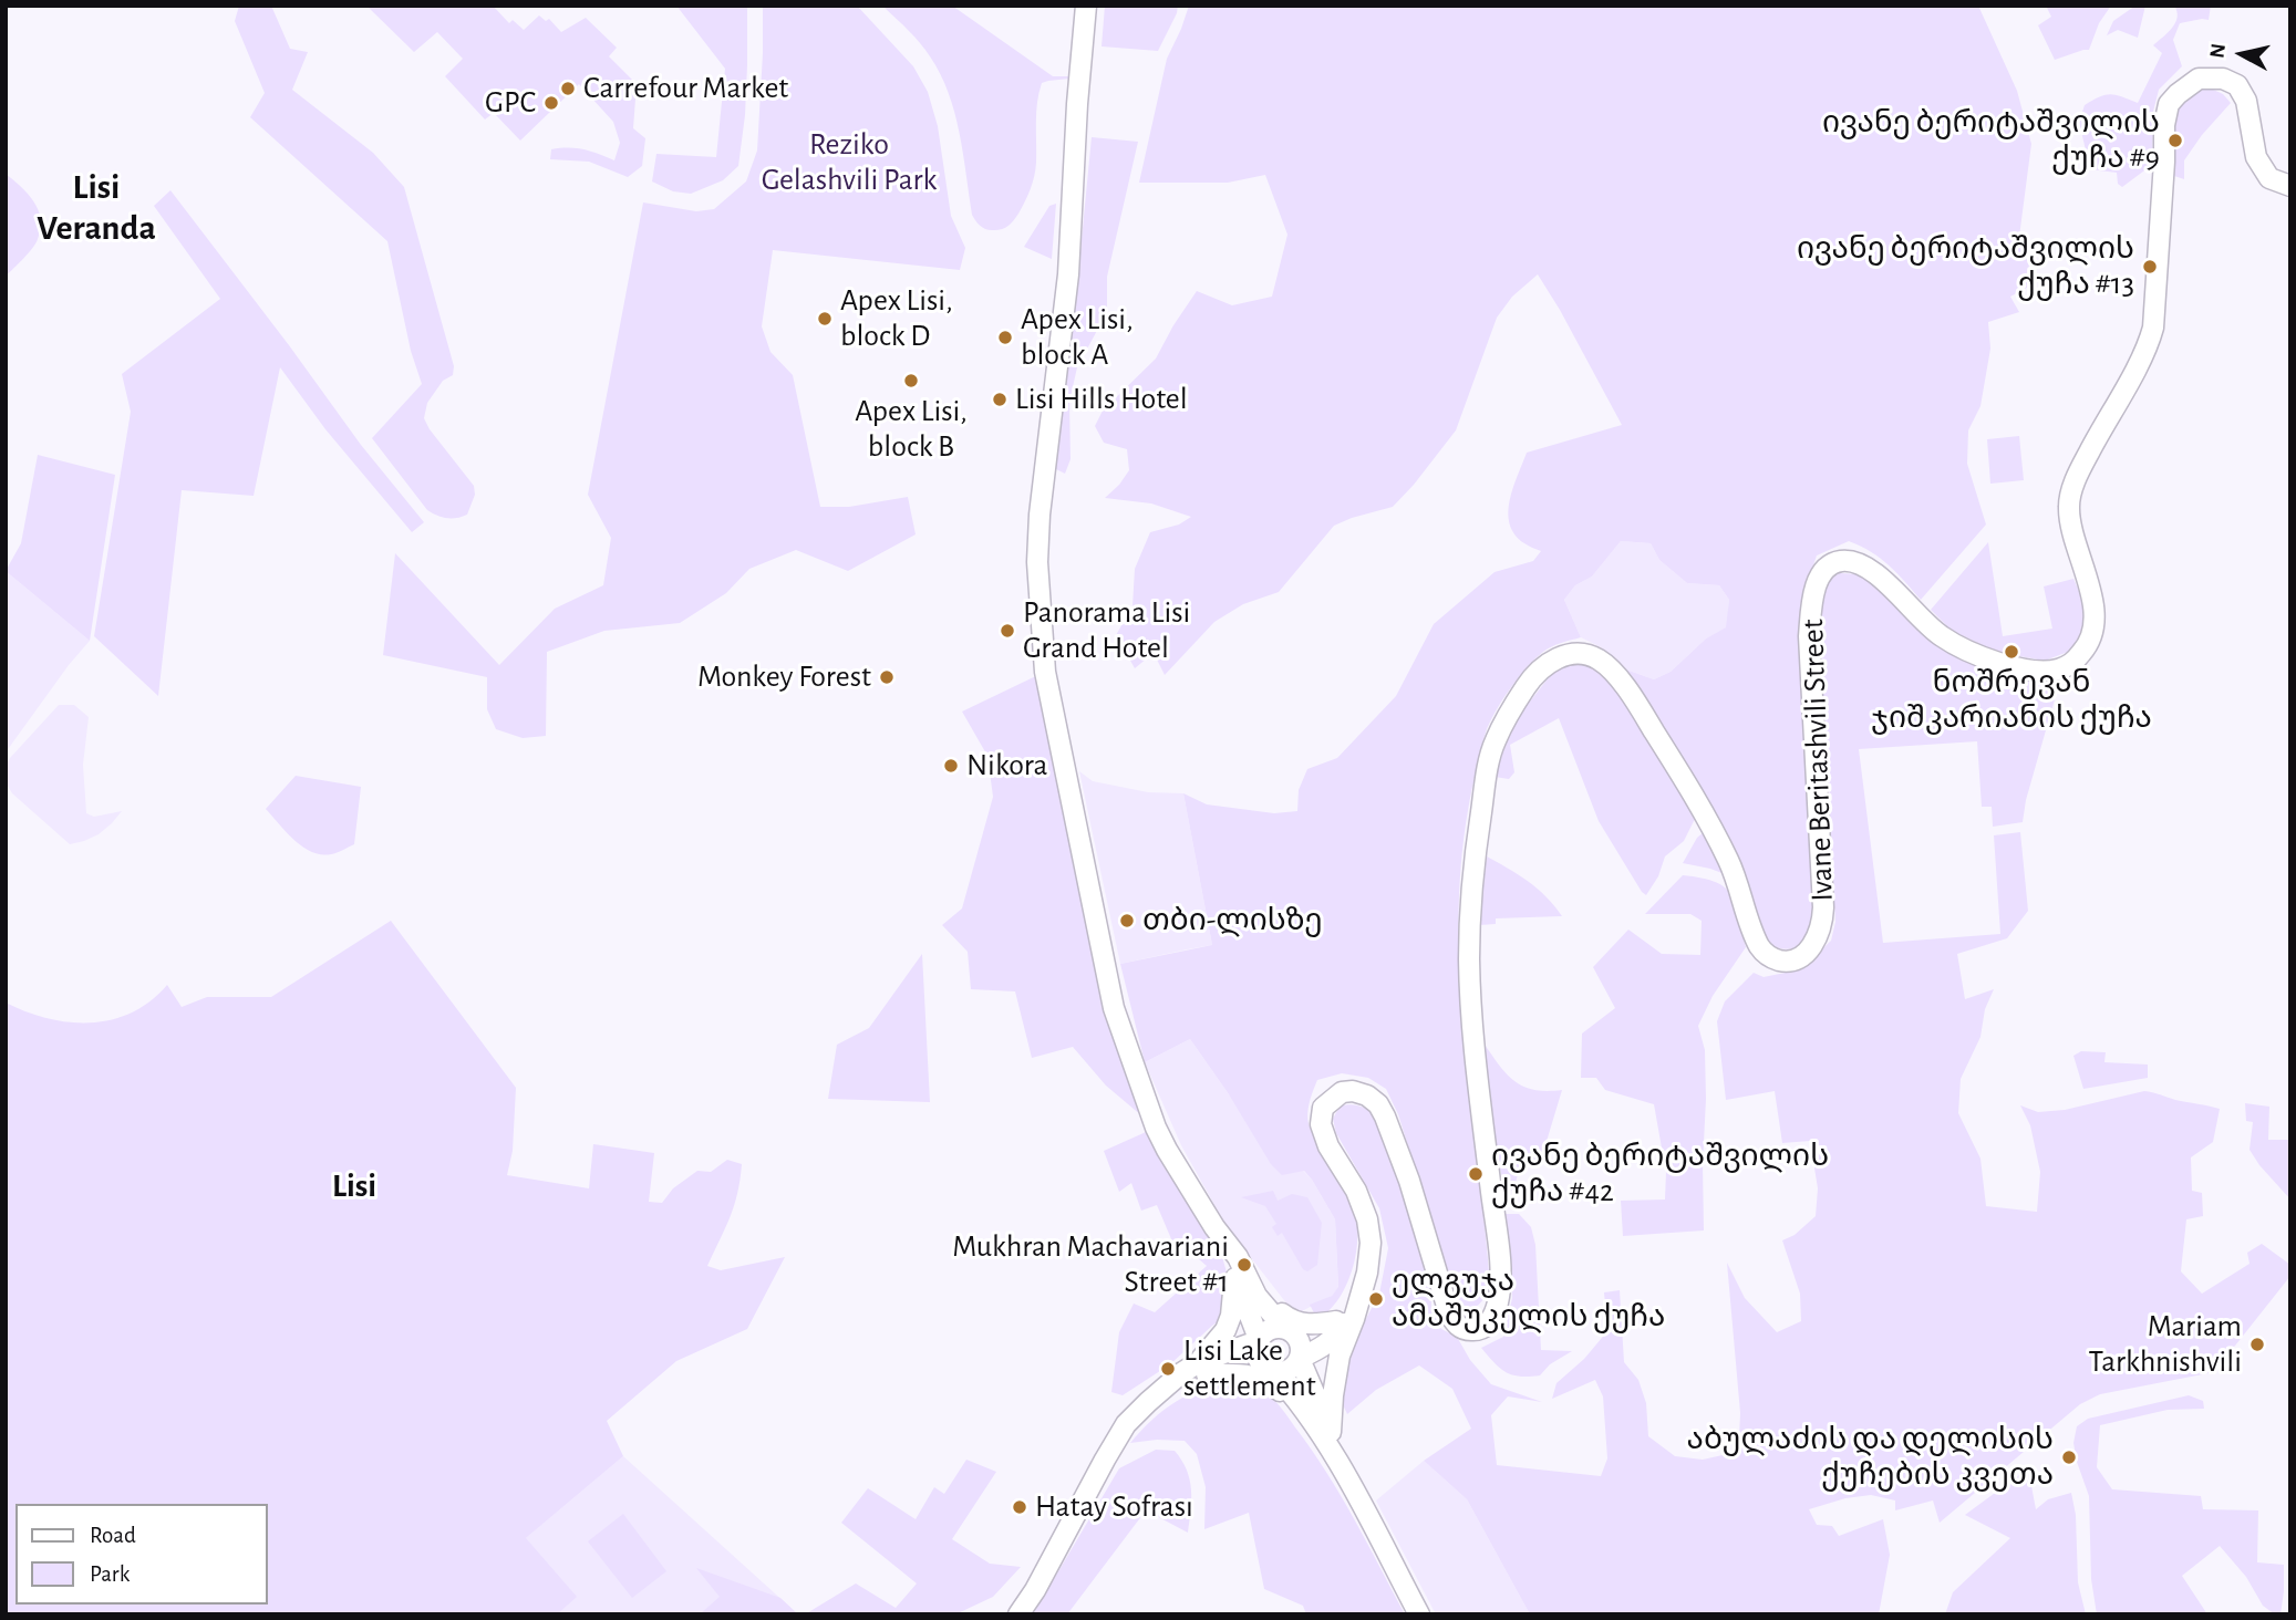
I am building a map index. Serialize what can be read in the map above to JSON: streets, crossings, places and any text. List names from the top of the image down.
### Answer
{
  "streets": {
    "main road": ["Ivane Beritashvili Street"]
  },
  "districts": ["Lisi Veranda", "Lisi"],
  "parks": ["Reziko Gelashvili Park"],
  "places": [
    "Carrefour Market",
    "GPC",
    "ივანე ბერიტაშვილის ქუჩა #9",
    "ივანე ბერიტაშვილის ქუჩა #13",
    "Apex Lisi, block D",
    "Apex Lisi, block A",
    "Apex Lisi, block B",
    "Lisi Hills Hotel",
    "Panorama Lisi Grand Hotel",
    "ნოშრევან ჯიშკარიანის ქუჩა",
    "Monkey Forest",
    "Nikora",
    "თბი-ლისზე",
    "ივანე ბერიტაშვილის ქუჩა #42",
    "Mukhran Machavariani Street #1",
    "ელგუჯა ამაშუკელის ქუჩა",
    "Mariam Tarkhnishvili",
    "Lisi Lake settlement",
    "აბულაძის და დელისის ქუჩების კვეთა",
    "Hatay Sofrası"
  ],
  "legend": ["Road", "Park"],
  "north": "left"
}
